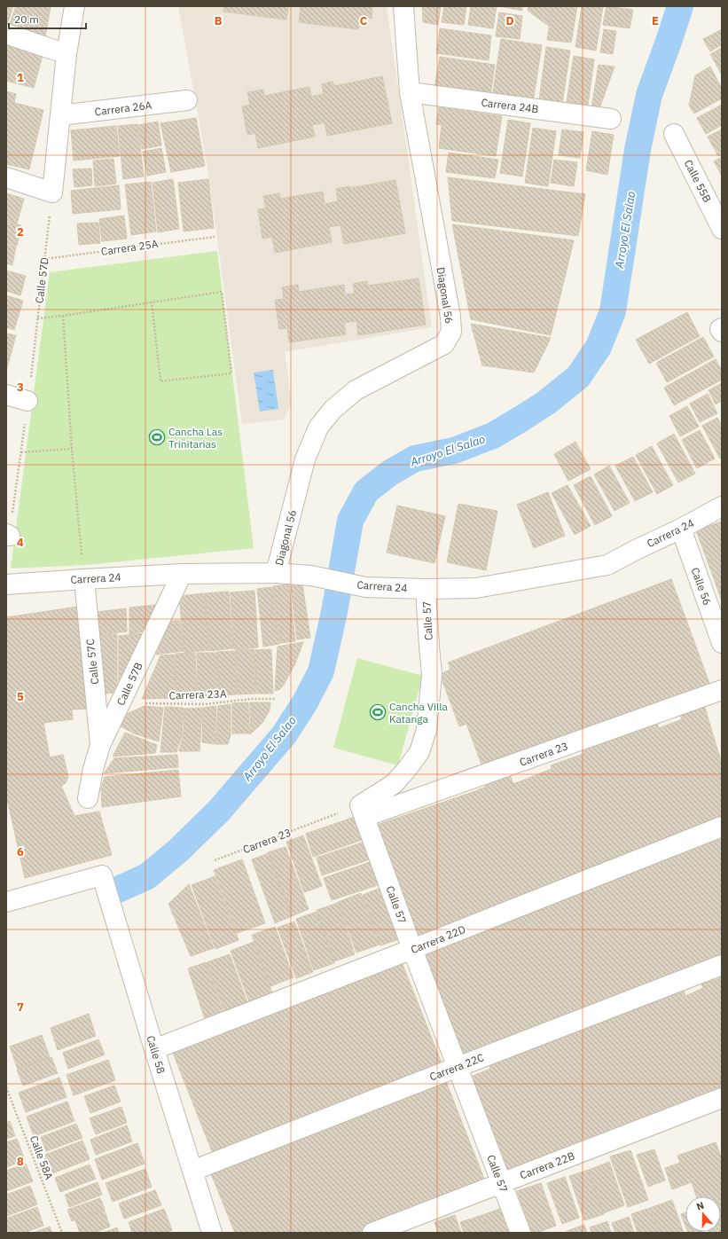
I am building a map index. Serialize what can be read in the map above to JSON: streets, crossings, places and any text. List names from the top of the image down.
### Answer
{
  "streets": {
    "street": [
      "Carrera 24B",
      "Carrera 26A",
      "Calle 55B",
      "Diagonal 56",
      "Carrera 24",
      "Calle 56",
      "Calle 57",
      "Calle 57C",
      "Calle 57B",
      "Carrera 23",
      "Carrera 22D",
      "Calle 58",
      "Carrera 22C",
      "Carrera 22B"
    ],
    "path": [
      "Carrera 25A",
      "Calle 57D",
      "Carrera 23A",
      "Calle 58A"
    ]
  },
  "crossings": [
    ["Carrera 24B", "Diagonal 56"],
    ["Carrera 25A", "Calle 57D"],
    ["Diagonal 56", "Carrera 24"],
    ["Carrera 24", "Calle 56"],
    ["Carrera 24", "Calle 57"],
    ["Carrera 24", "Calle 57C"],
    ["Carrera 24", "Calle 57B"],
    ["Calle 57", "Carrera 23"],
    ["Calle 57", "Carrera 22D"],
    ["Calle 57", "Carrera 22C"],
    ["Calle 57", "Carrera 22B"],
    ["Calle 57C", "Calle 57B"],
    ["Calle 57B", "Carrera 23A"],
    ["Carrera 22D", "Calle 58"],
    ["Calle 58", "Carrera 22C"]
  ],
  "water": ["Arroyo El Salao"],
  "places": {
    "sports": ["Cancha Las Trinitarias", "Cancha Villa Katanga"]
  },
  "scale_bar": "20 m",
  "north": "top",
  "grid": {
    "columns": [
      "B",
      "C",
      "D",
      "E"
    ],
    "rows": [
      "1",
      "2",
      "3",
      "4",
      "5",
      "6",
      "7",
      "8"
    ]
  }
}
